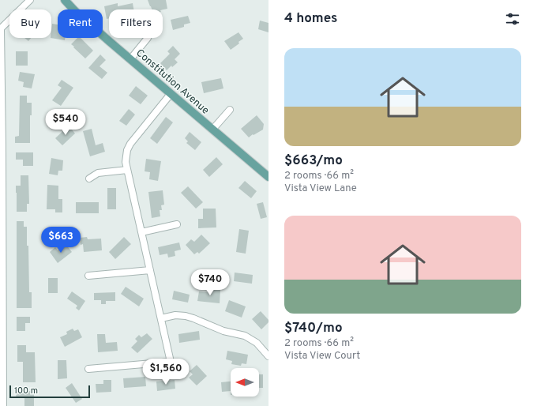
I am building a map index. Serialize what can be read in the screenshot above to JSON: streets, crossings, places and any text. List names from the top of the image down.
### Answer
{
  "streets": {
    "main road": ["Constitution Avenue"]
  },
  "scale_bar": "100 m",
  "north": "left",
  "page": {
    "heading": "4 homes",
    "chip": ["Buy", "Rent", "Filters"],
    "list": [
      {
        "name": "$663/mo",
        "note": "2 rooms · 66 m² · Vista View Lane"
      },
      {
        "name": "$740/mo",
        "note": "2 rooms · 66 m² · Vista View Court"
      }
    ],
    "price": [
      "$540",
      "$663",
      "$740",
      "$1,560"
    ],
    "scale": "100 m"
  }
}
